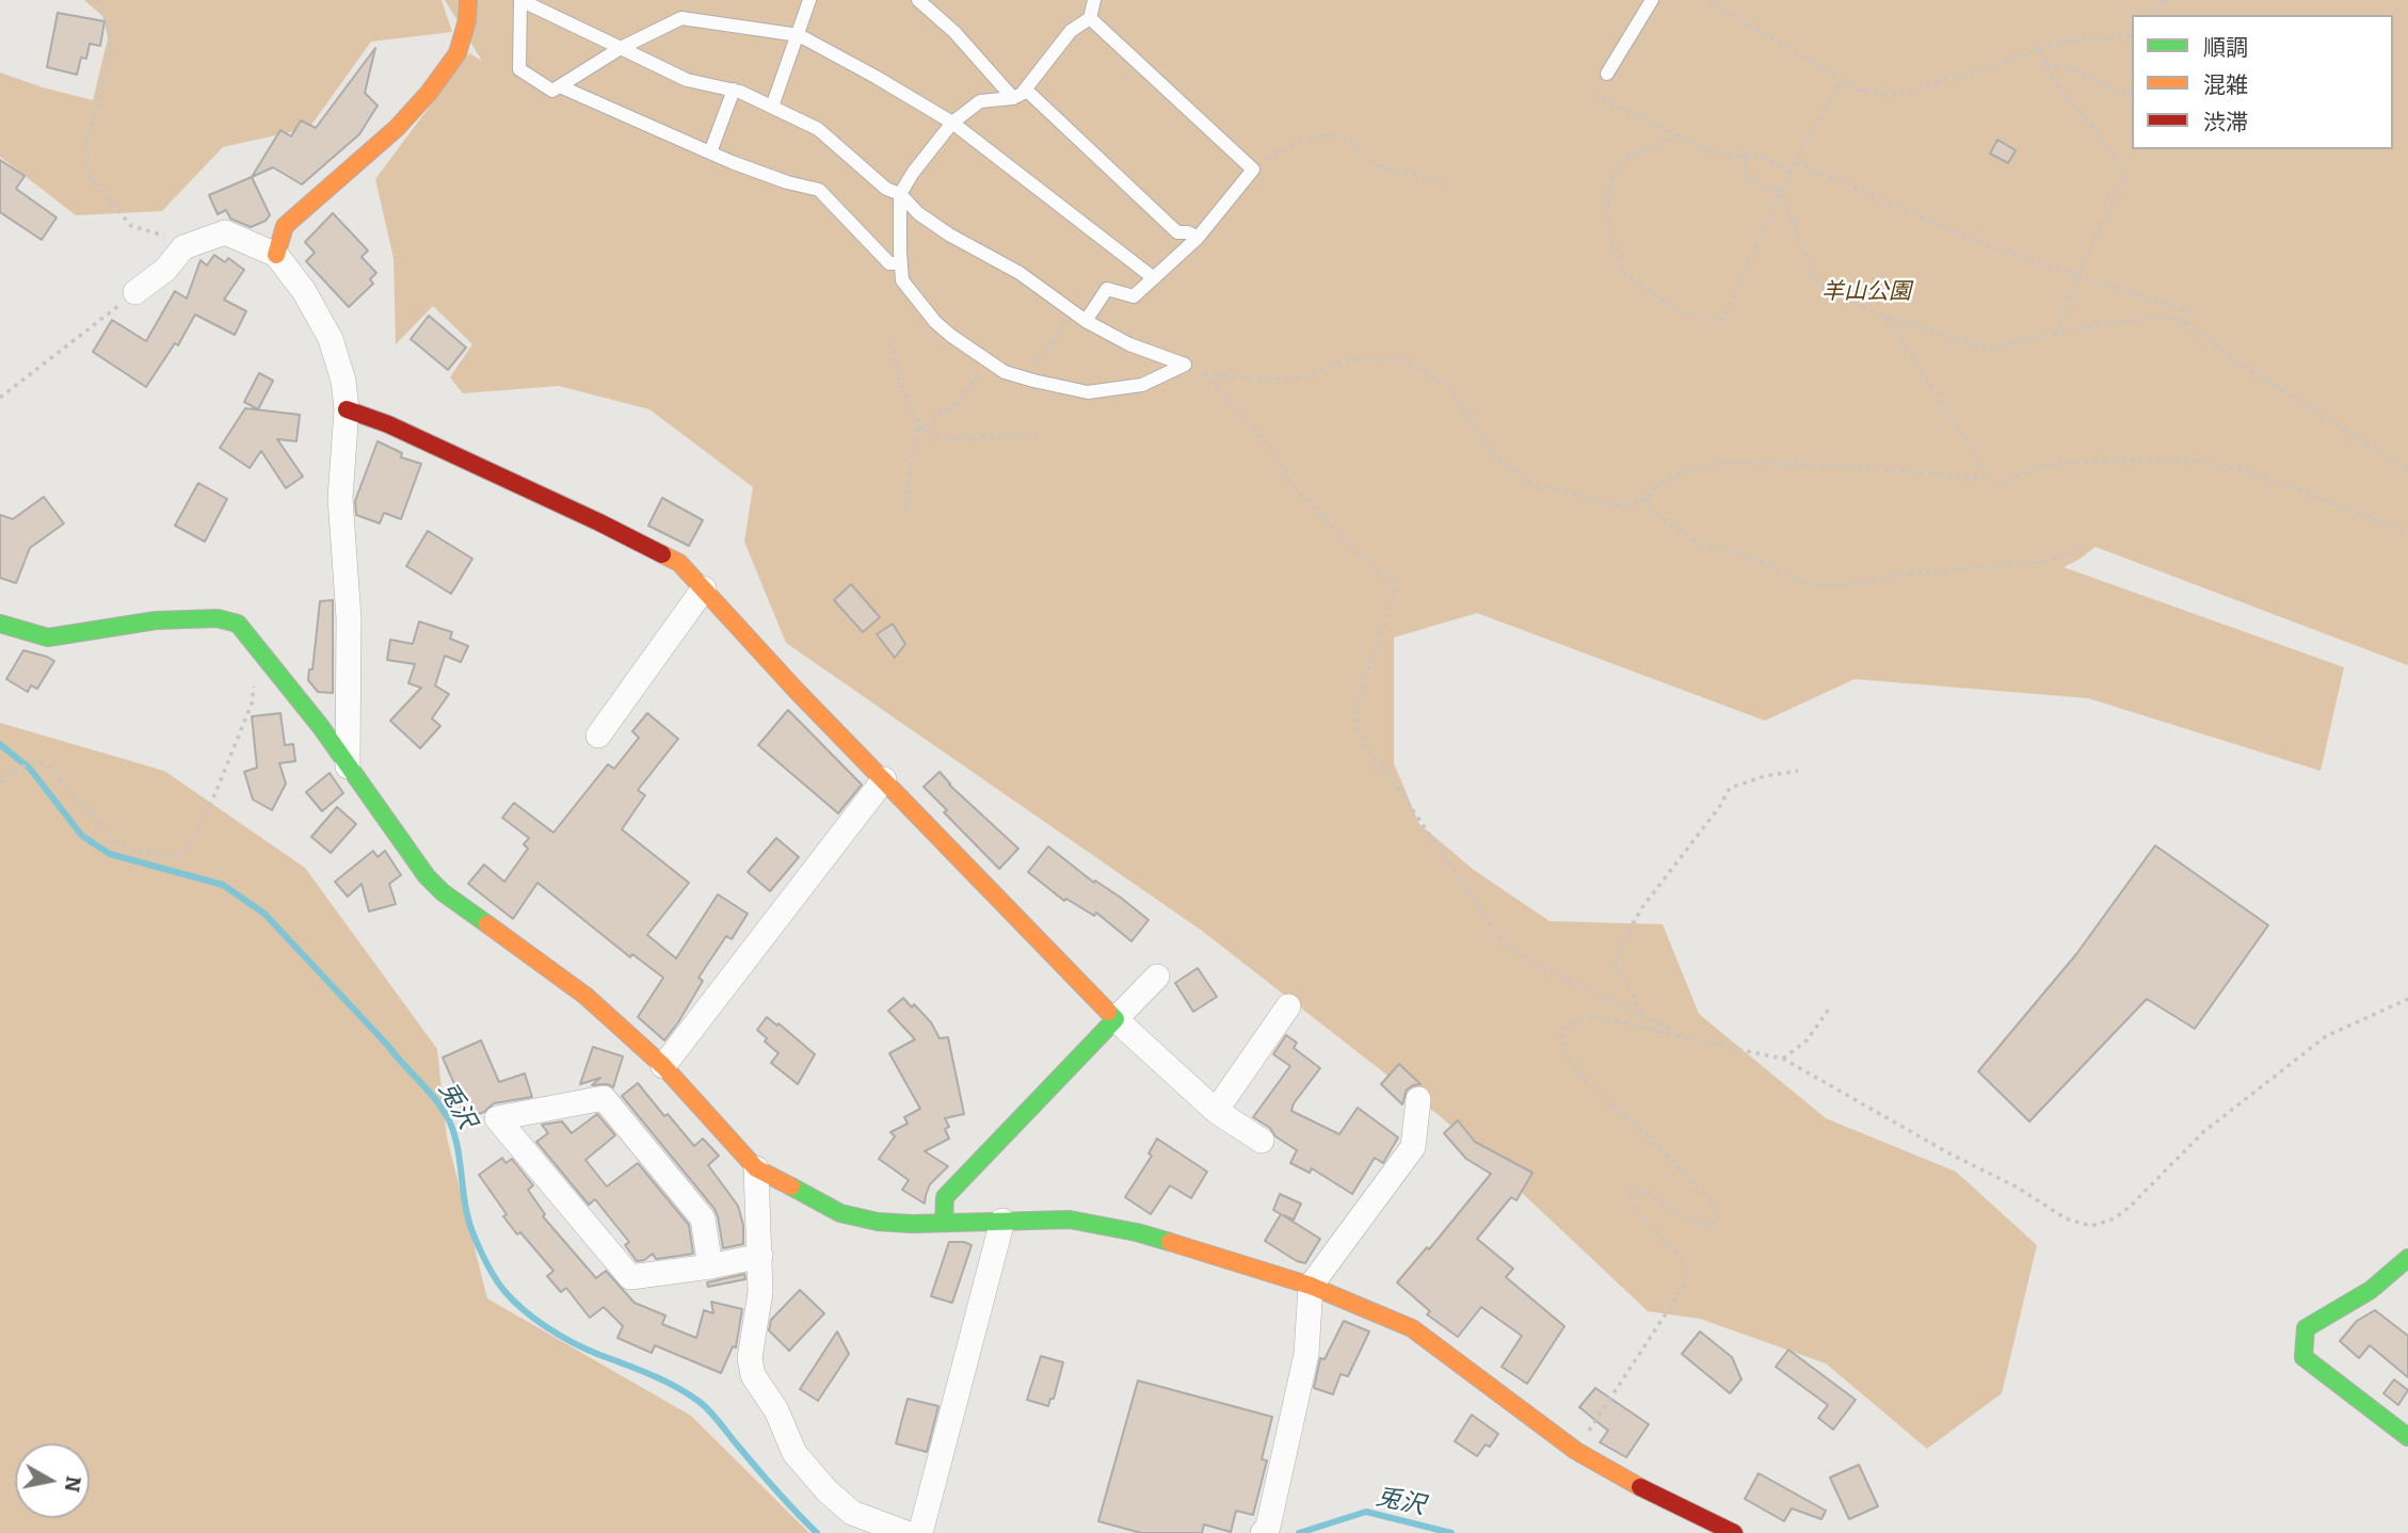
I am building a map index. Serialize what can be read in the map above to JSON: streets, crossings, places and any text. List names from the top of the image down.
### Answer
{
  "water": ["兎沢"],
  "parks": ["羊山公園"],
  "legend": ["順調", "混雑", "渋滞"],
  "north": "right"
}
